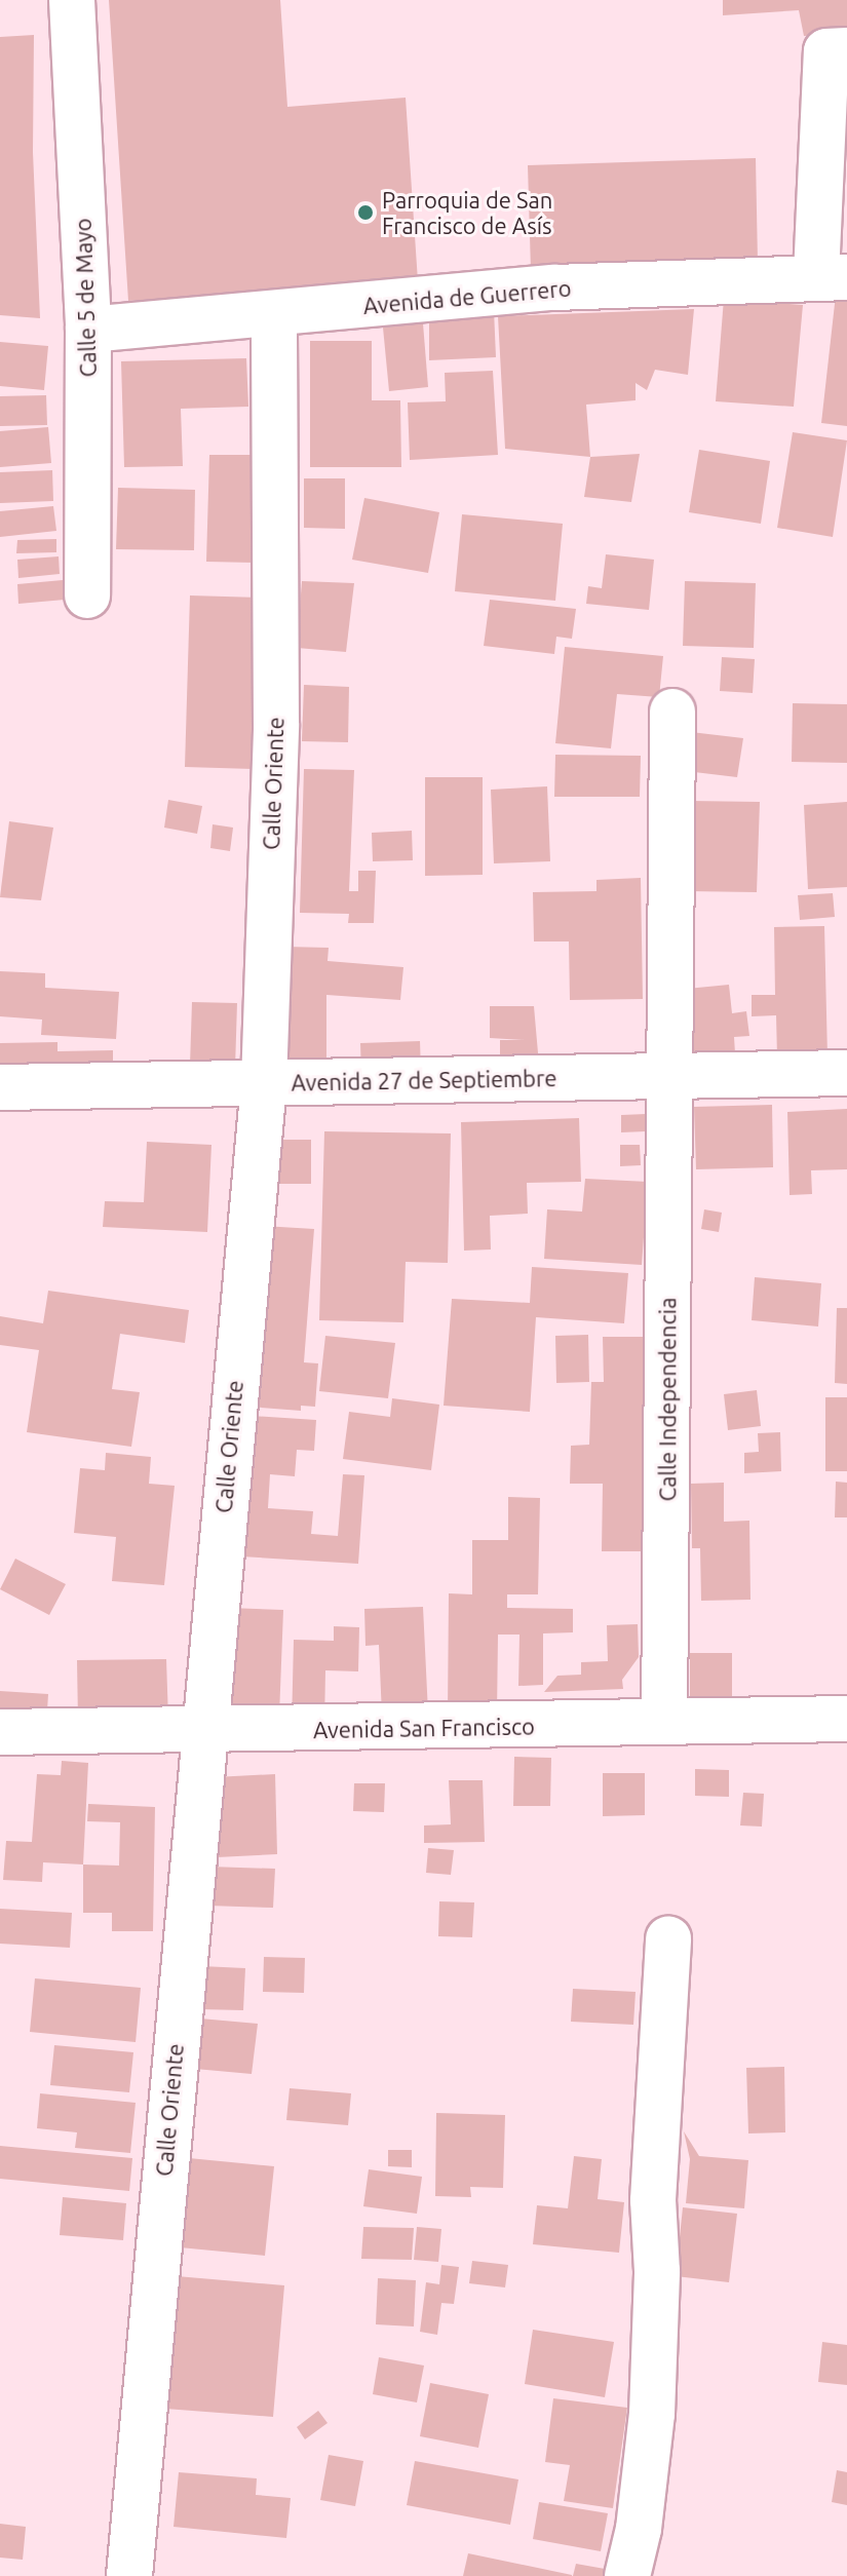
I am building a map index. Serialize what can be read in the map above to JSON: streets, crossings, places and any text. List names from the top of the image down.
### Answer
{
  "streets": {
    "street": [
      "Avenida de Guerrero",
      "Calle 5 de Mayo",
      "Calle Oriente",
      "Avenida 27 de Septiembre",
      "Calle Independencia",
      "Avenida San Francisco"
    ]
  },
  "crossings": [
    ["Avenida de Guerrero", "Calle 5 de Mayo"],
    ["Avenida de Guerrero", "Calle Oriente"],
    ["Calle Oriente", "Avenida 27 de Septiembre"],
    ["Calle Oriente", "Avenida San Francisco"],
    ["Avenida 27 de Septiembre", "Calle Independencia"],
    ["Calle Independencia", "Avenida San Francisco"]
  ],
  "places": ["Parroquia de San Francisco de Asís"]
}
